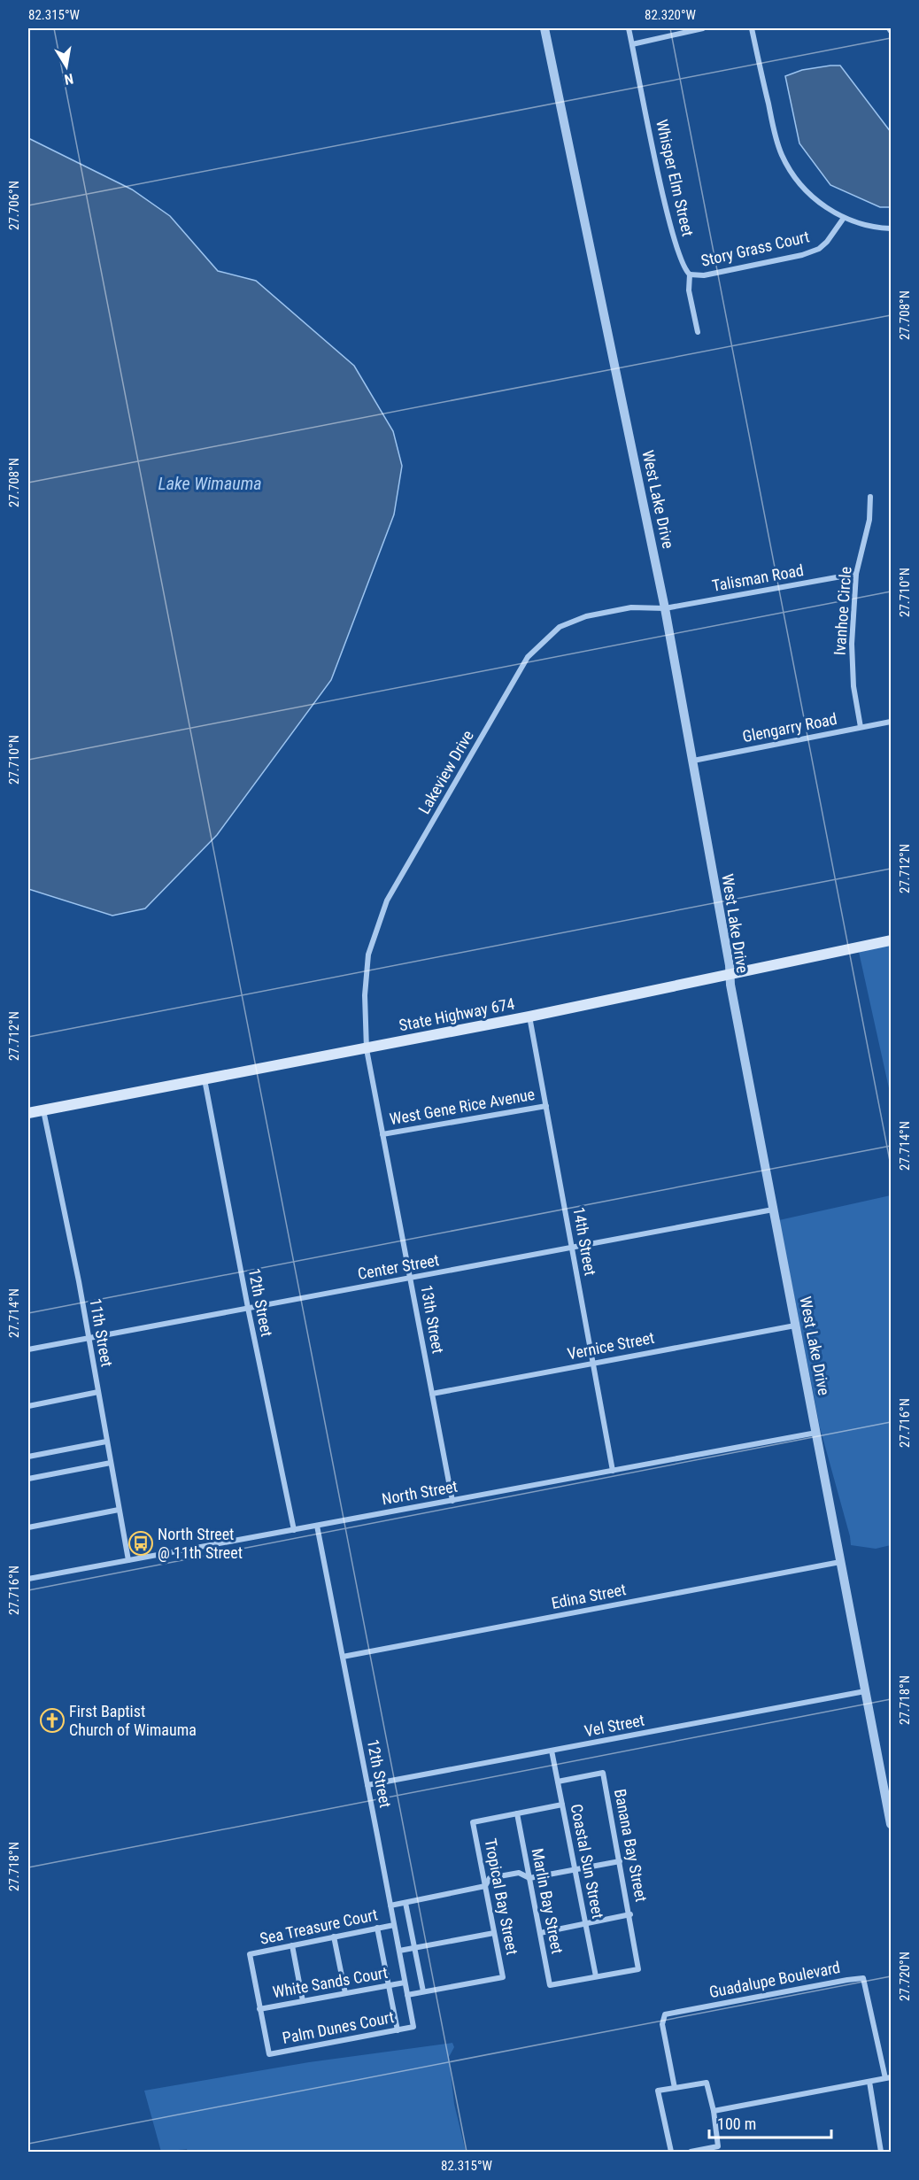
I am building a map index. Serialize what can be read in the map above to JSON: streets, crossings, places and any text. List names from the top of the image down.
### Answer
{
  "streets": {
    "main road": ["State Highway 674"],
    "street": [
      "Whisper Elm Street",
      "Story Grass Court",
      "West Lake Drive",
      "Talisman Road",
      "Ivanhoe Circle",
      "Glengarry Road",
      "Lakeview Drive",
      "West Gene Rice Avenue",
      "14th Street",
      "Center Street",
      "12th Street",
      "13th Street",
      "11th Street",
      "Vernice Street",
      "North Street",
      "Edina Street",
      "Vel Street",
      "Banana Bay Street",
      "Coastal Sun Street",
      "Tropical Bay Street",
      "Marlin Bay Street",
      "Sea Treasure Court",
      "Guadalupe Boulevard",
      "White Sands Court",
      "Palm Dunes Court"
    ]
  },
  "crossings": [
    ["Whisper Elm Street", "Story Grass Court"],
    ["West Lake Drive", "Talisman Road"],
    ["West Lake Drive", "Glengarry Road"],
    ["West Lake Drive", "Lakeview Drive"],
    ["West Lake Drive", "State Highway 674"],
    ["West Lake Drive", "Center Street"],
    ["West Lake Drive", "Vernice Street"],
    ["West Lake Drive", "North Street"],
    ["West Lake Drive", "Edina Street"],
    ["West Lake Drive", "Vel Street"],
    ["Talisman Road", "Ivanhoe Circle"],
    ["Talisman Road", "Lakeview Drive"],
    ["Ivanhoe Circle", "Glengarry Road"],
    ["Lakeview Drive", "State Highway 674"],
    ["Lakeview Drive", "13th Street"],
    ["State Highway 674", "14th Street"],
    ["State Highway 674", "12th Street"],
    ["State Highway 674", "13th Street"],
    ["State Highway 674", "11th Street"],
    ["West Gene Rice Avenue", "14th Street"],
    ["West Gene Rice Avenue", "13th Street"],
    ["14th Street", "Center Street"],
    ["14th Street", "Vernice Street"],
    ["14th Street", "North Street"],
    ["Center Street", "12th Street"],
    ["Center Street", "13th Street"],
    ["Center Street", "11th Street"],
    ["12th Street", "North Street"],
    ["12th Street", "Edina Street"],
    ["12th Street", "Vel Street"],
    ["12th Street", "Sea Treasure Court"],
    ["12th Street", "White Sands Court"],
    ["12th Street", "Palm Dunes Court"],
    ["13th Street", "Vernice Street"],
    ["13th Street", "North Street"],
    ["11th Street", "North Street"],
    ["Vel Street", "Coastal Sun Street"],
    ["Banana Bay Street", "Coastal Sun Street"],
    ["Banana Bay Street", "Marlin Bay Street"],
    ["Coastal Sun Street", "Marlin Bay Street"],
    ["Tropical Bay Street", "Marlin Bay Street"],
    ["Sea Treasure Court", "White Sands Court"],
    ["Sea Treasure Court", "Palm Dunes Court"],
    ["White Sands Court", "Palm Dunes Court"]
  ],
  "water": ["Lake Wimauma"],
  "places": {
    "bus stop": ["North Street @ 11th Street"],
    "church": ["First Baptist Church of Wimauma"]
  },
  "scale_bar": "100 m",
  "north": "bottom",
  "coordinates": [
    "82.315°W",
    "82.320°W",
    "27.706°N",
    "27.708°N",
    "27.710°N",
    "27.712°N",
    "27.714°N",
    "27.716°N",
    "27.718°N",
    "27.720°N"
  ]
}
